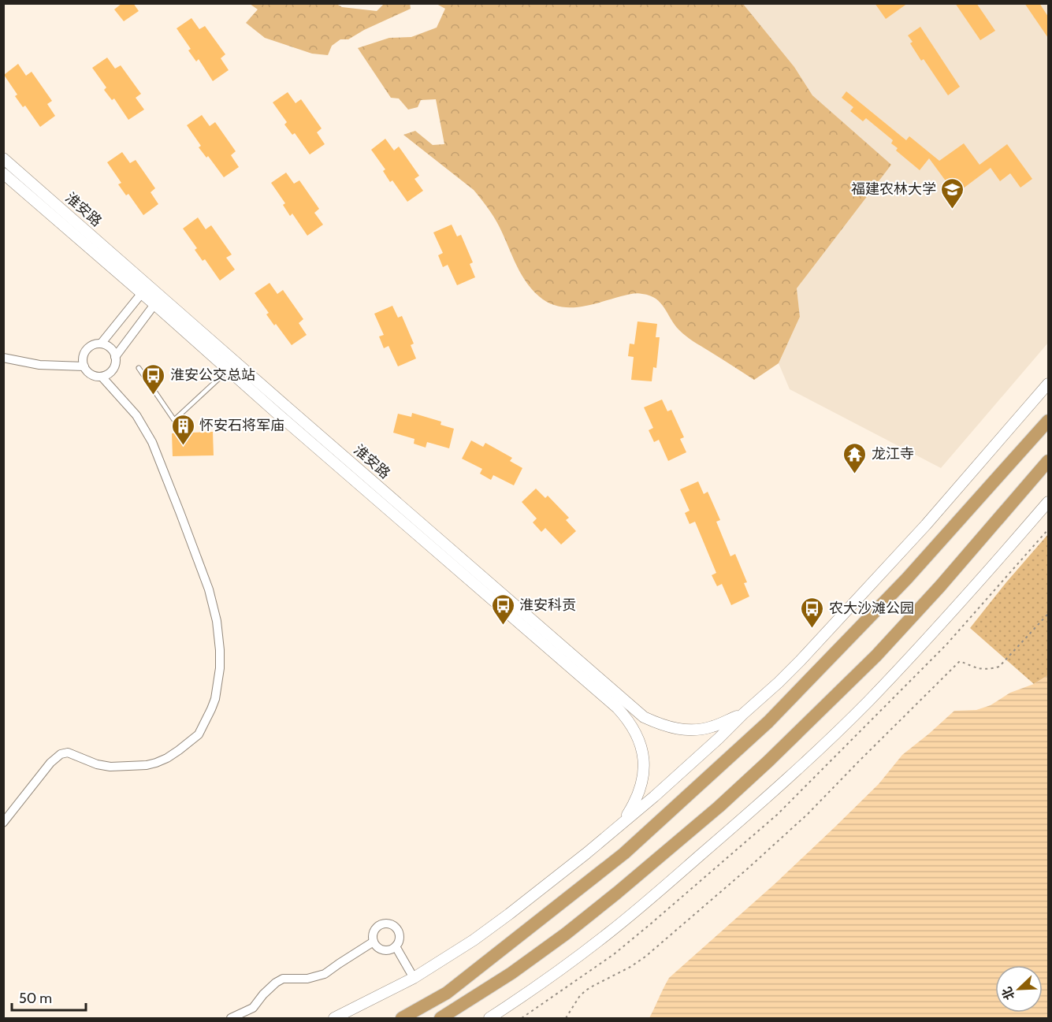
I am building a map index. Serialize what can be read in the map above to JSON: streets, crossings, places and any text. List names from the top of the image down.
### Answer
{
  "streets": {
    "main road": ["淮安路"]
  },
  "places": {
    "school or university": ["福建农林大学"],
    "bus stop": ["淮安公交总站", "淮安科贡", "农大沙滩公园"],
    "building": ["怀安石将军庙"],
    "temple": ["龙江寺"]
  },
  "scale_bar": "50 m",
  "north": "bottom left"
}
